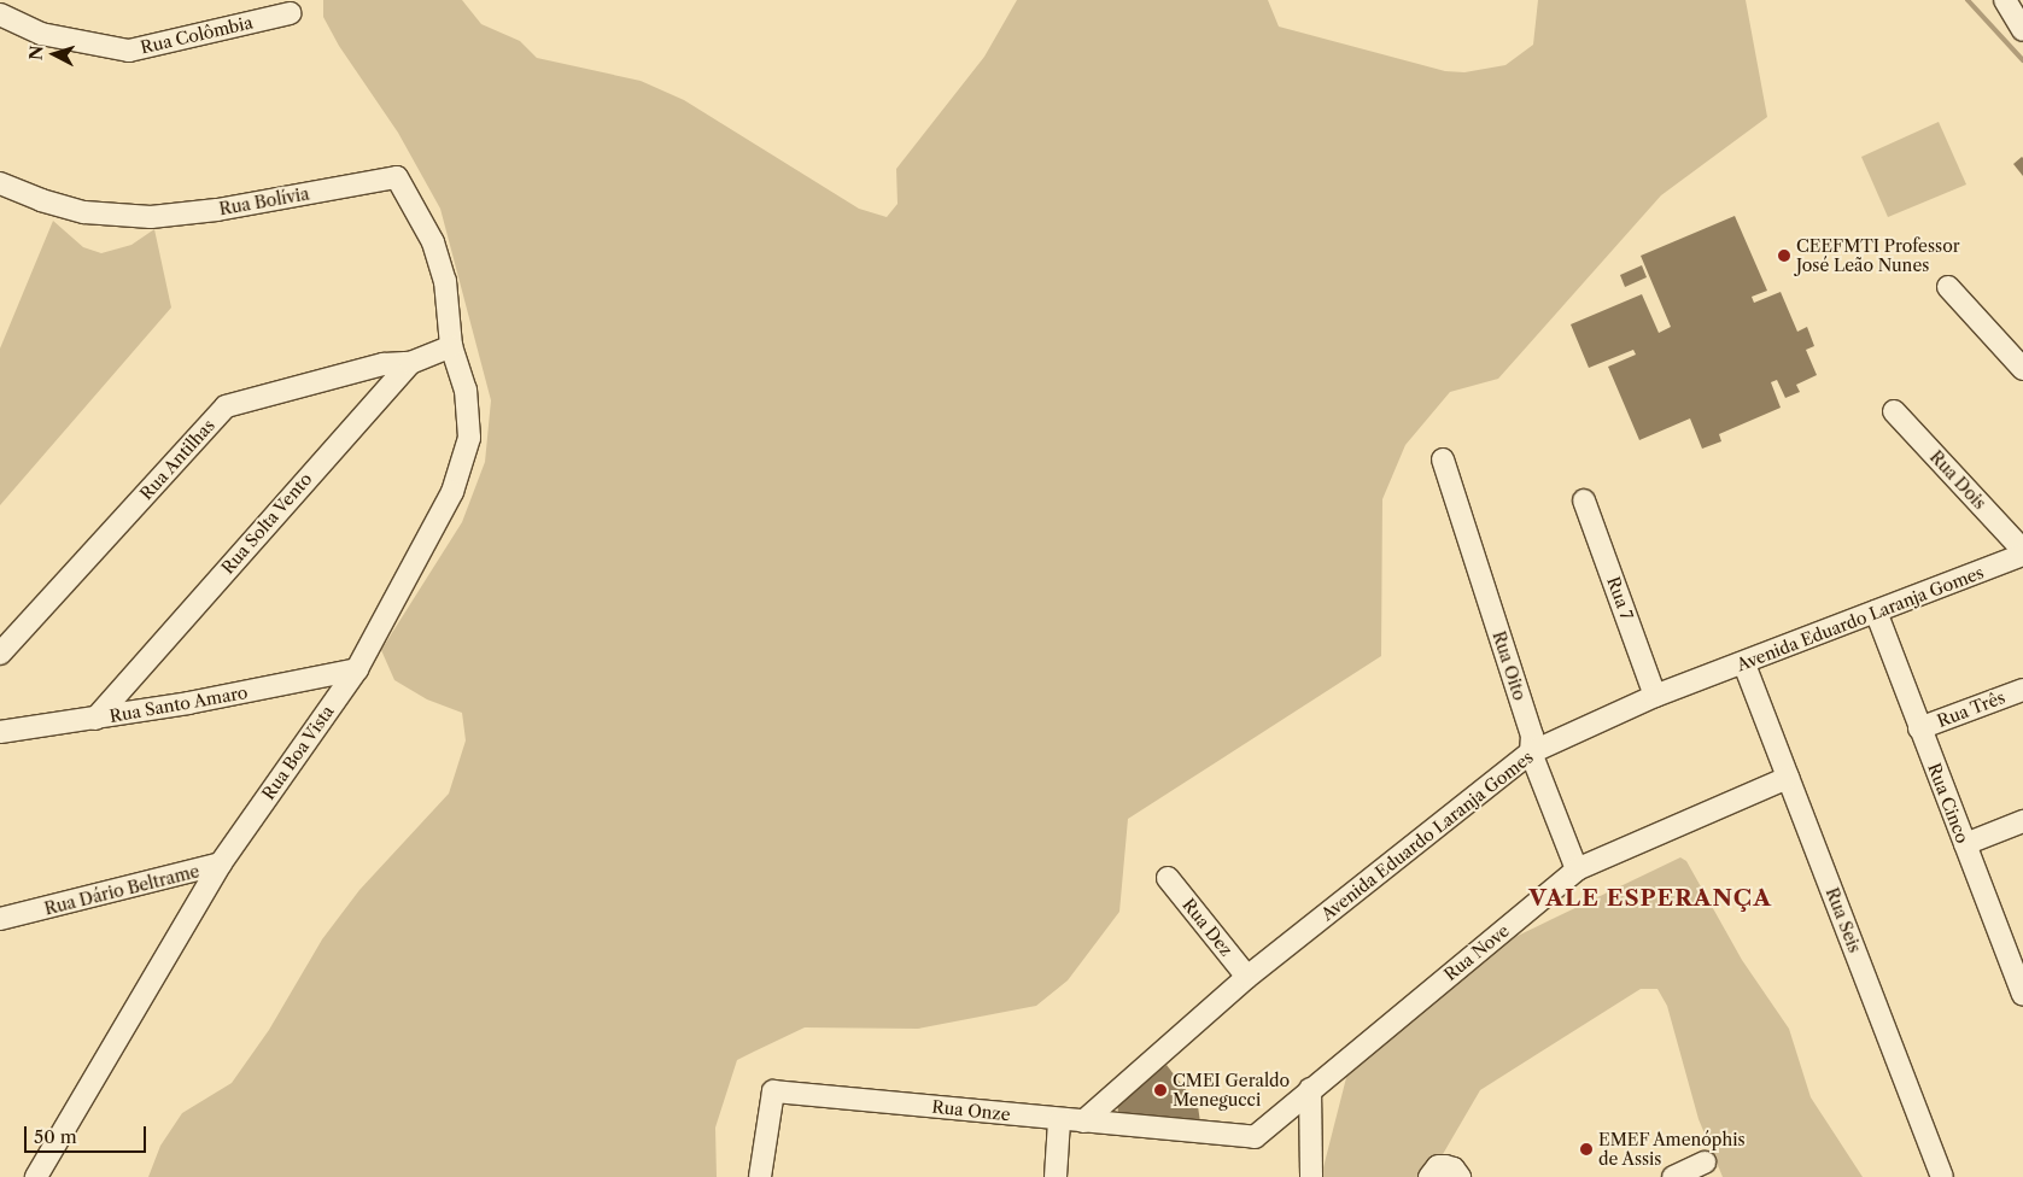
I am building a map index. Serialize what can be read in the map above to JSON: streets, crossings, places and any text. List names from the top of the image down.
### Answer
{
  "streets": {
    "street": [
      "Rua Colômbia",
      "Rua Bolívia",
      "Rua Antilhas",
      "Rua Dois",
      "Rua Solta Vento",
      "Rua 7",
      "Avenida Eduardo Laranja Gomes",
      "Rua Oito",
      "Rua Santo Amaro",
      "Rua Três",
      "Rua Boa Vista",
      "Rua Cinco",
      "Rua Dário Beltrame",
      "Rua Seis",
      "Rua Dez",
      "Rua Nove",
      "Rua Onze"
    ]
  },
  "crossings": [
    ["Rua Bolívia", "Rua Boa Vista"],
    ["Rua Antilhas", "Rua Solta Vento"],
    ["Rua Solta Vento", "Rua Santo Amaro"],
    ["Rua Solta Vento", "Rua Boa Vista"],
    ["Rua 7", "Avenida Eduardo Laranja Gomes"],
    ["Avenida Eduardo Laranja Gomes", "Rua Oito"],
    ["Avenida Eduardo Laranja Gomes", "Rua Cinco"],
    ["Avenida Eduardo Laranja Gomes", "Rua Seis"],
    ["Avenida Eduardo Laranja Gomes", "Rua Dez"],
    ["Avenida Eduardo Laranja Gomes", "Rua Onze"],
    ["Rua Oito", "Rua Nove"],
    ["Rua Santo Amaro", "Rua Boa Vista"],
    ["Rua Três", "Rua Cinco"],
    ["Rua Boa Vista", "Rua Dário Beltrame"],
    ["Rua Seis", "Rua Nove"],
    ["Rua Nove", "Rua Onze"]
  ],
  "districts": ["VALE ESPERANÇA"],
  "places": ["CEEFMTI Professor José Leão Nunes", "CMEI Geraldo Menegucci", "EMEF Amenóphis de Assis"],
  "scale_bar": "50 m",
  "north": "left"
}
